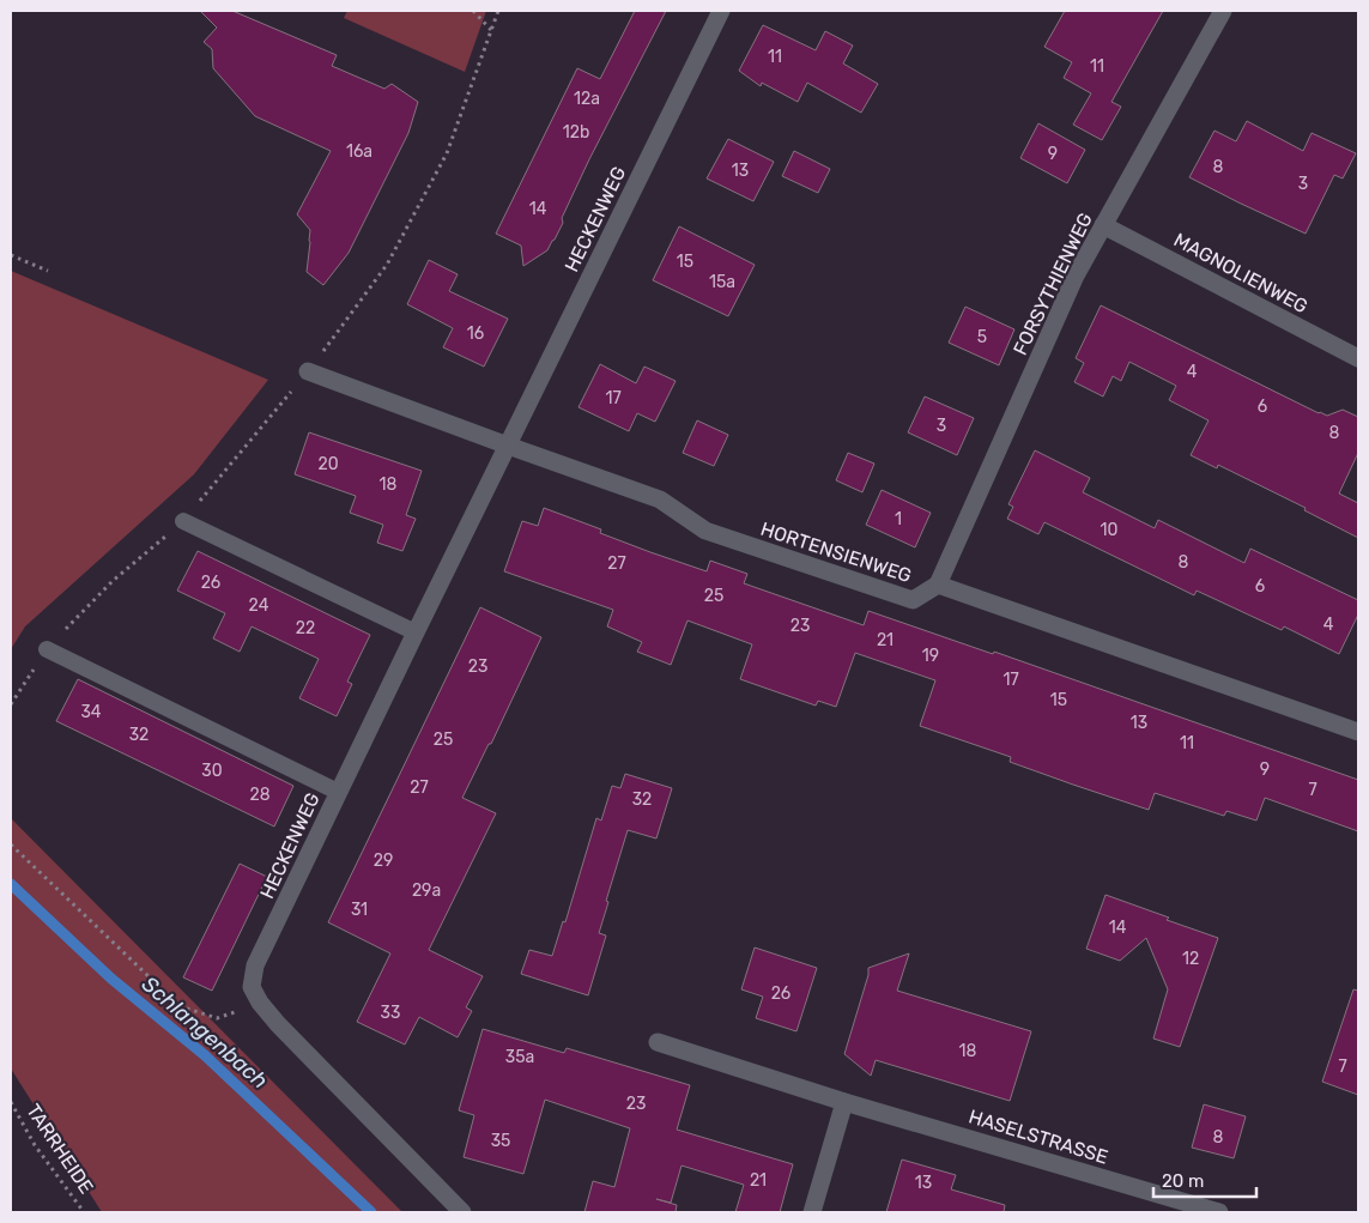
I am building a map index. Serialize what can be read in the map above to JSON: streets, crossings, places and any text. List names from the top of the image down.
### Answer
{
  "streets": {
    "street": [
      "HECKENWEG",
      "MAGNOLIENWEG",
      "FORSYTHIENWEG",
      "HORTENSIENWEG",
      "HASELSTRASSE"
    ],
    "path": ["TARRHEIDE"]
  },
  "crossings": [
    ["HECKENWEG", "HORTENSIENWEG"],
    ["MAGNOLIENWEG", "FORSYTHIENWEG"],
    ["FORSYTHIENWEG", "HORTENSIENWEG"]
  ],
  "water": ["Schlangenbach"],
  "house_numbers": [
    "11",
    "11",
    "12a",
    "12b",
    "16a",
    "9",
    "8",
    "13",
    "3",
    "14",
    "15",
    "15a",
    "16",
    "5",
    "4",
    "17",
    "6",
    "3",
    "8",
    "20",
    "18",
    "1",
    "10",
    "8",
    "27",
    "26",
    "6",
    "25",
    "24",
    "4",
    "23",
    "22",
    "21",
    "19",
    "23",
    "17",
    "15",
    "34",
    "13",
    "32",
    "25",
    "11",
    "9",
    "30",
    "27",
    "7",
    "28",
    "32",
    "29",
    "29a",
    "31",
    "14",
    "12",
    "26",
    "33",
    "18",
    "35a",
    "7",
    "23",
    "8",
    "35",
    "21",
    "13"
  ],
  "scale_bar": "20 m"
}
